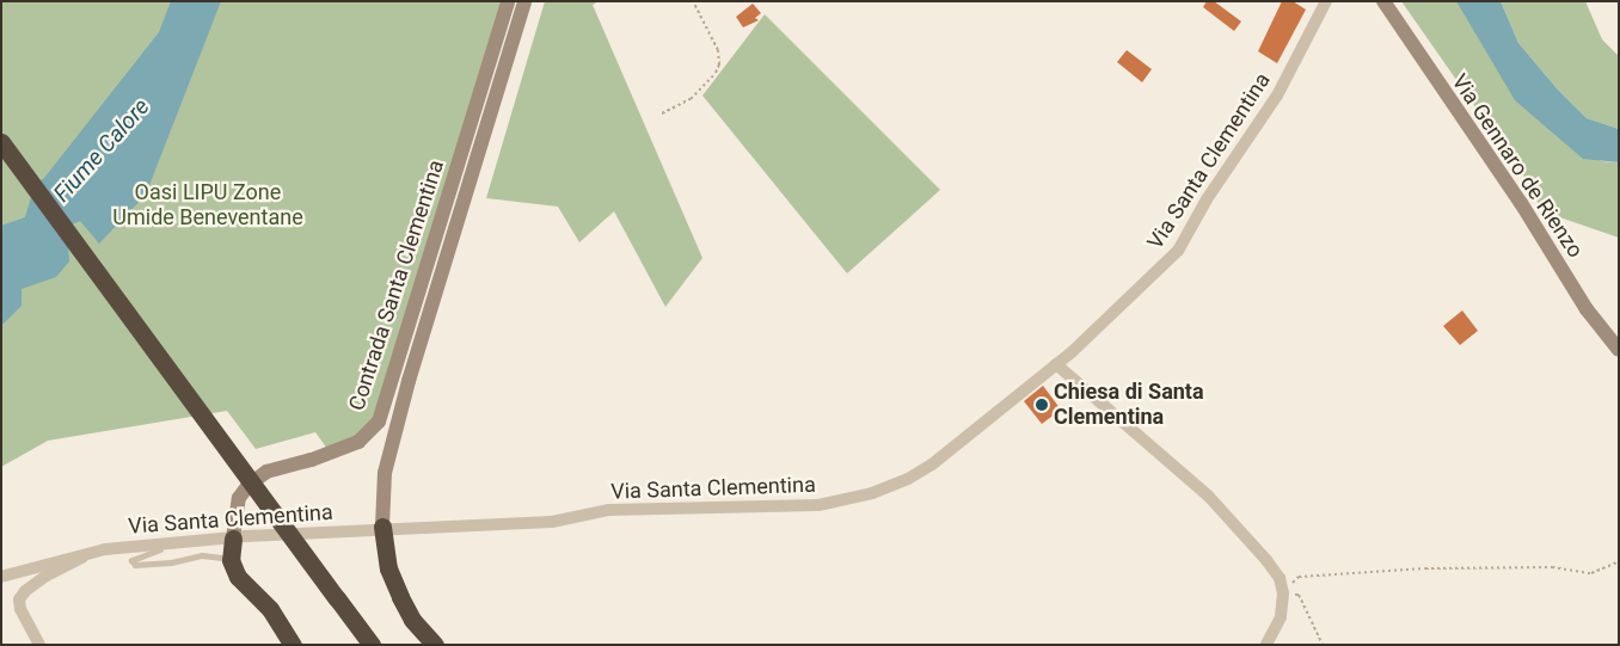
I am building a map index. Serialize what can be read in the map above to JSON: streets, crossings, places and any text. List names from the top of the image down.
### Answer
{
  "streets": {
    "street": ["Via Santa Clementina", "Via Gennaro de Rienzo", "Contrada Santa Clementina"]
  },
  "crossings": [
    ["Via Santa Clementina", "Contrada Santa Clementina"]
  ],
  "water": ["Fiume Calore"],
  "parks": ["Oasi LIPU Zone Umide Beneventane"],
  "places": ["Chiesa di Santa Clementina"]
}
